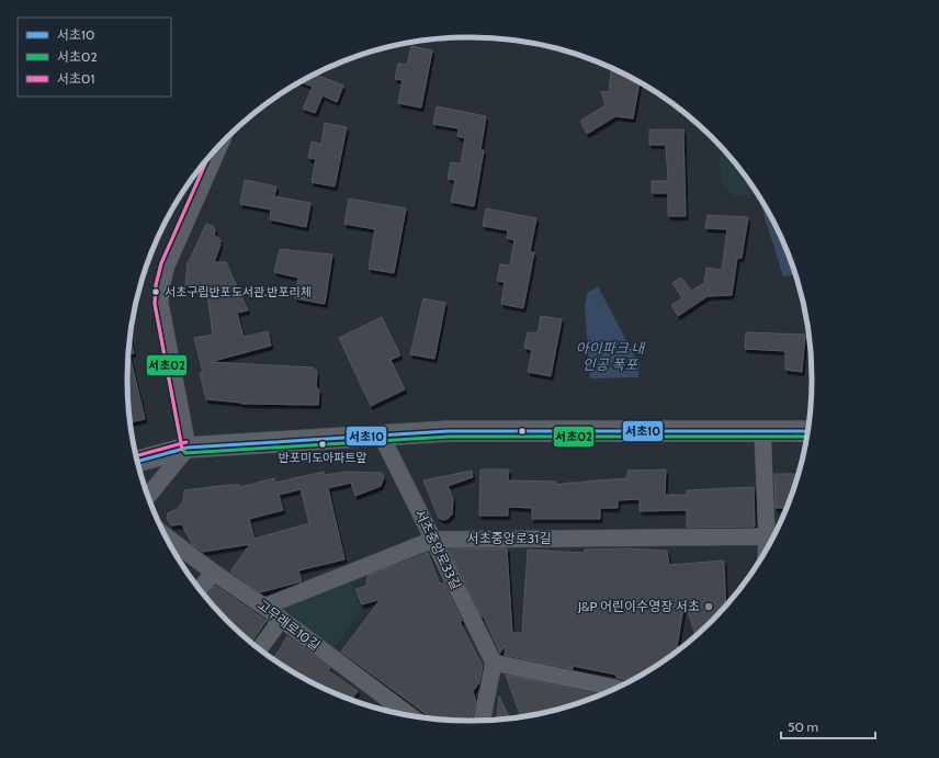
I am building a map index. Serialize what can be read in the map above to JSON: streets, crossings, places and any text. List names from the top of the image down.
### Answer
{
  "streets": {
    "street": ["서초중앙로31길", "서초중앙로33길", "고무래로10길"]
  },
  "crossings": [
    ["서초중앙로31길", "서초중앙로33길"],
    ["서초중앙로31길", "고무래로10길"]
  ],
  "water": ["아이파크 내 인공 폭포"],
  "places": ["서초구립반포도서관.반포리체", "반포미도아파트앞", "J&P 어린이수영장 서초"],
  "lines": ["transit line 서초02", "transit line 서초01", "transit line 서초10"],
  "legend": ["서초10", "서초02", "서초01"],
  "scale_bar": "50 m"
}
